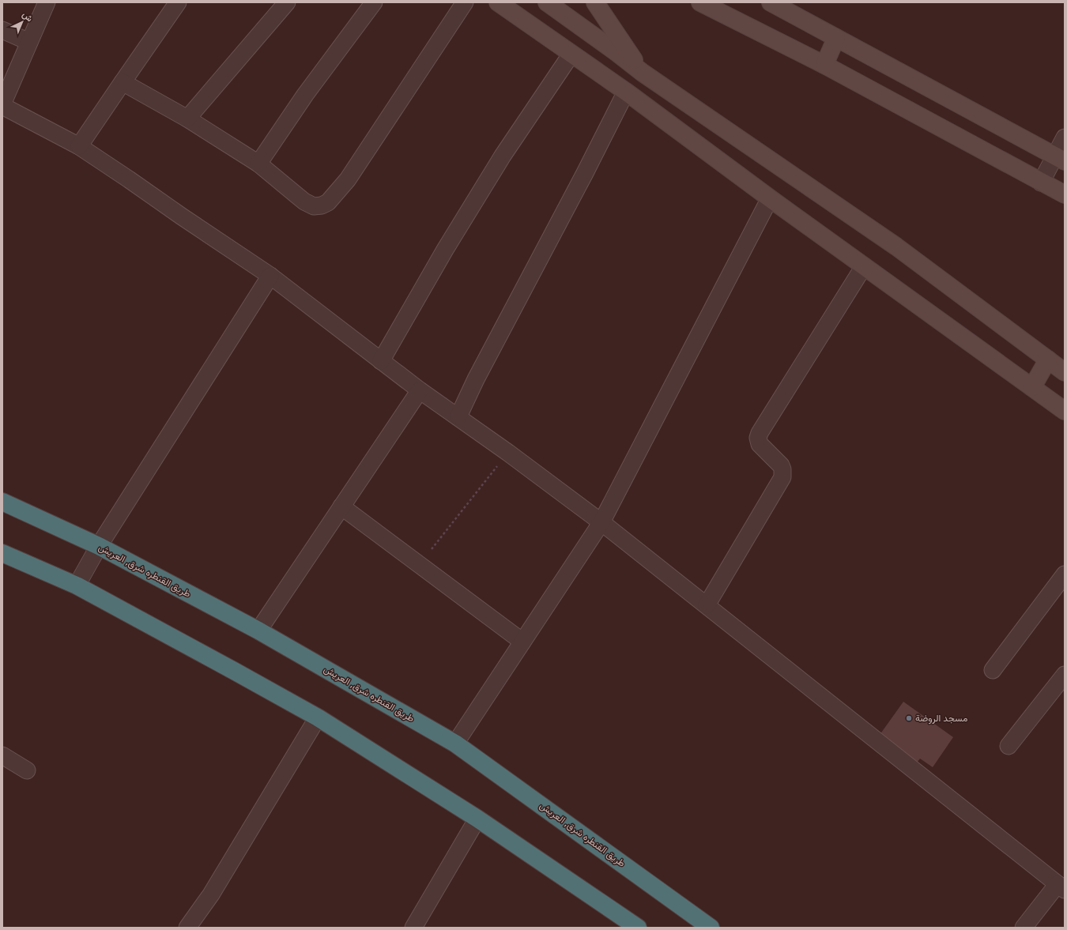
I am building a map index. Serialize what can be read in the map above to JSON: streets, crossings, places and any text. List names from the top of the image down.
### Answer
{
  "streets": {
    "highway": ["طريق القنطره شرق, العريش"]
  },
  "places": ["مسجد الروضة"],
  "north": "top right"
}
